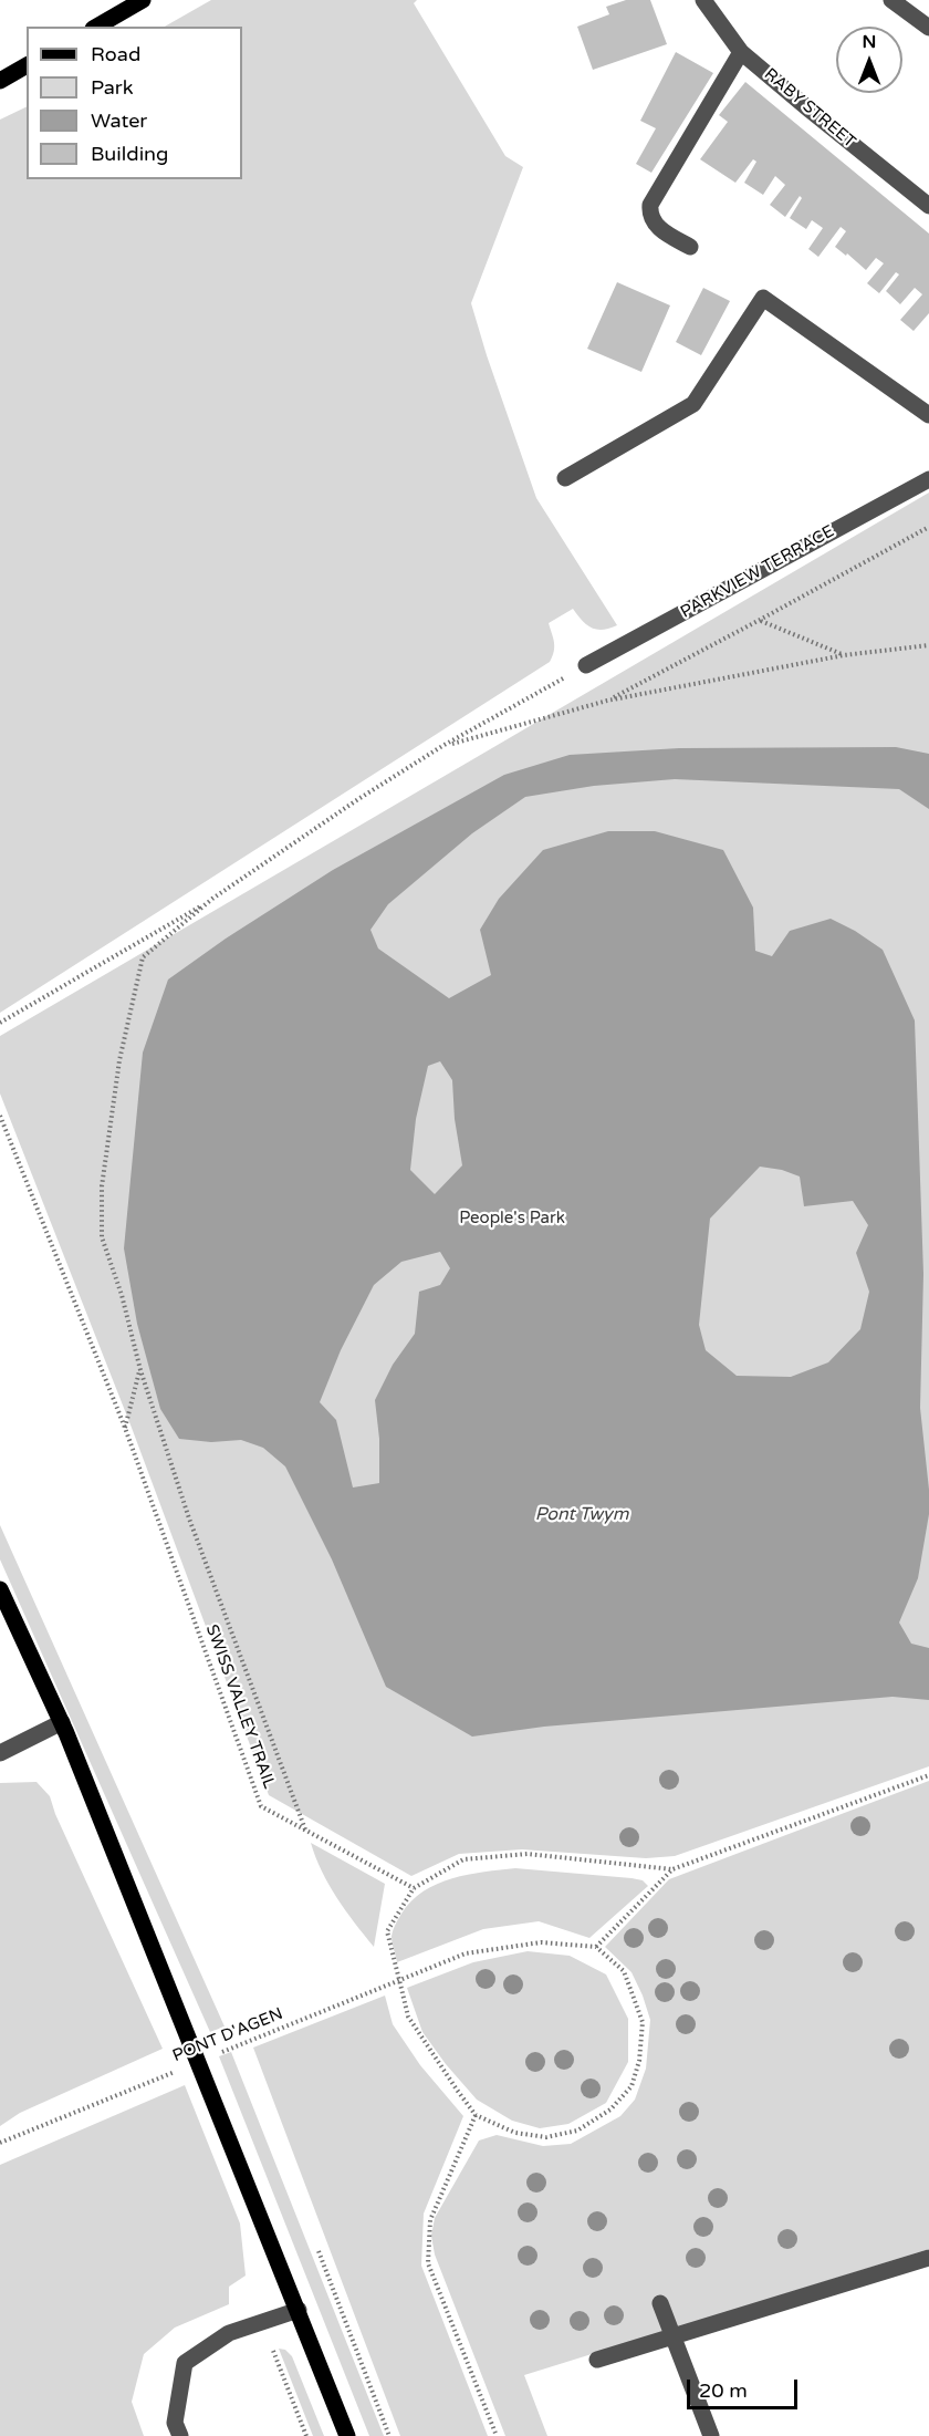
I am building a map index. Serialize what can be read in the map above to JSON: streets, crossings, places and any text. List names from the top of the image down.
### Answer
{
  "streets": {
    "street": ["RABY STREET", "PARKVIEW TERRACE"],
    "path": ["SWISS VALLEY TRAIL", "PONT D'AGEN"]
  },
  "water": ["Pont Twym"],
  "parks": ["People's Park"],
  "legend": [
    "Road",
    "Park",
    "Water",
    "Building"
  ],
  "scale_bar": "20 m",
  "north": "top"
}
